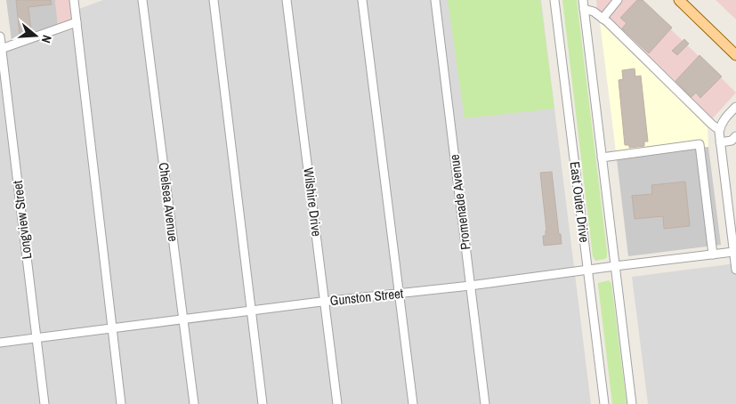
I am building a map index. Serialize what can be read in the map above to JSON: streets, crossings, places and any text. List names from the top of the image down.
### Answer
{
  "streets": {
    "street": [
      "Chelsea Avenue",
      "Wilshire Drive",
      "Promenade Avenue",
      "East Outer Drive",
      "Longview Street",
      "Gunston Street"
    ]
  },
  "crossings": [
    ["Chelsea Avenue", "Gunston Street"],
    ["Wilshire Drive", "Gunston Street"],
    ["Promenade Avenue", "Gunston Street"],
    ["East Outer Drive", "Gunston Street"],
    ["Longview Street", "Gunston Street"]
  ],
  "north": "right"
}
